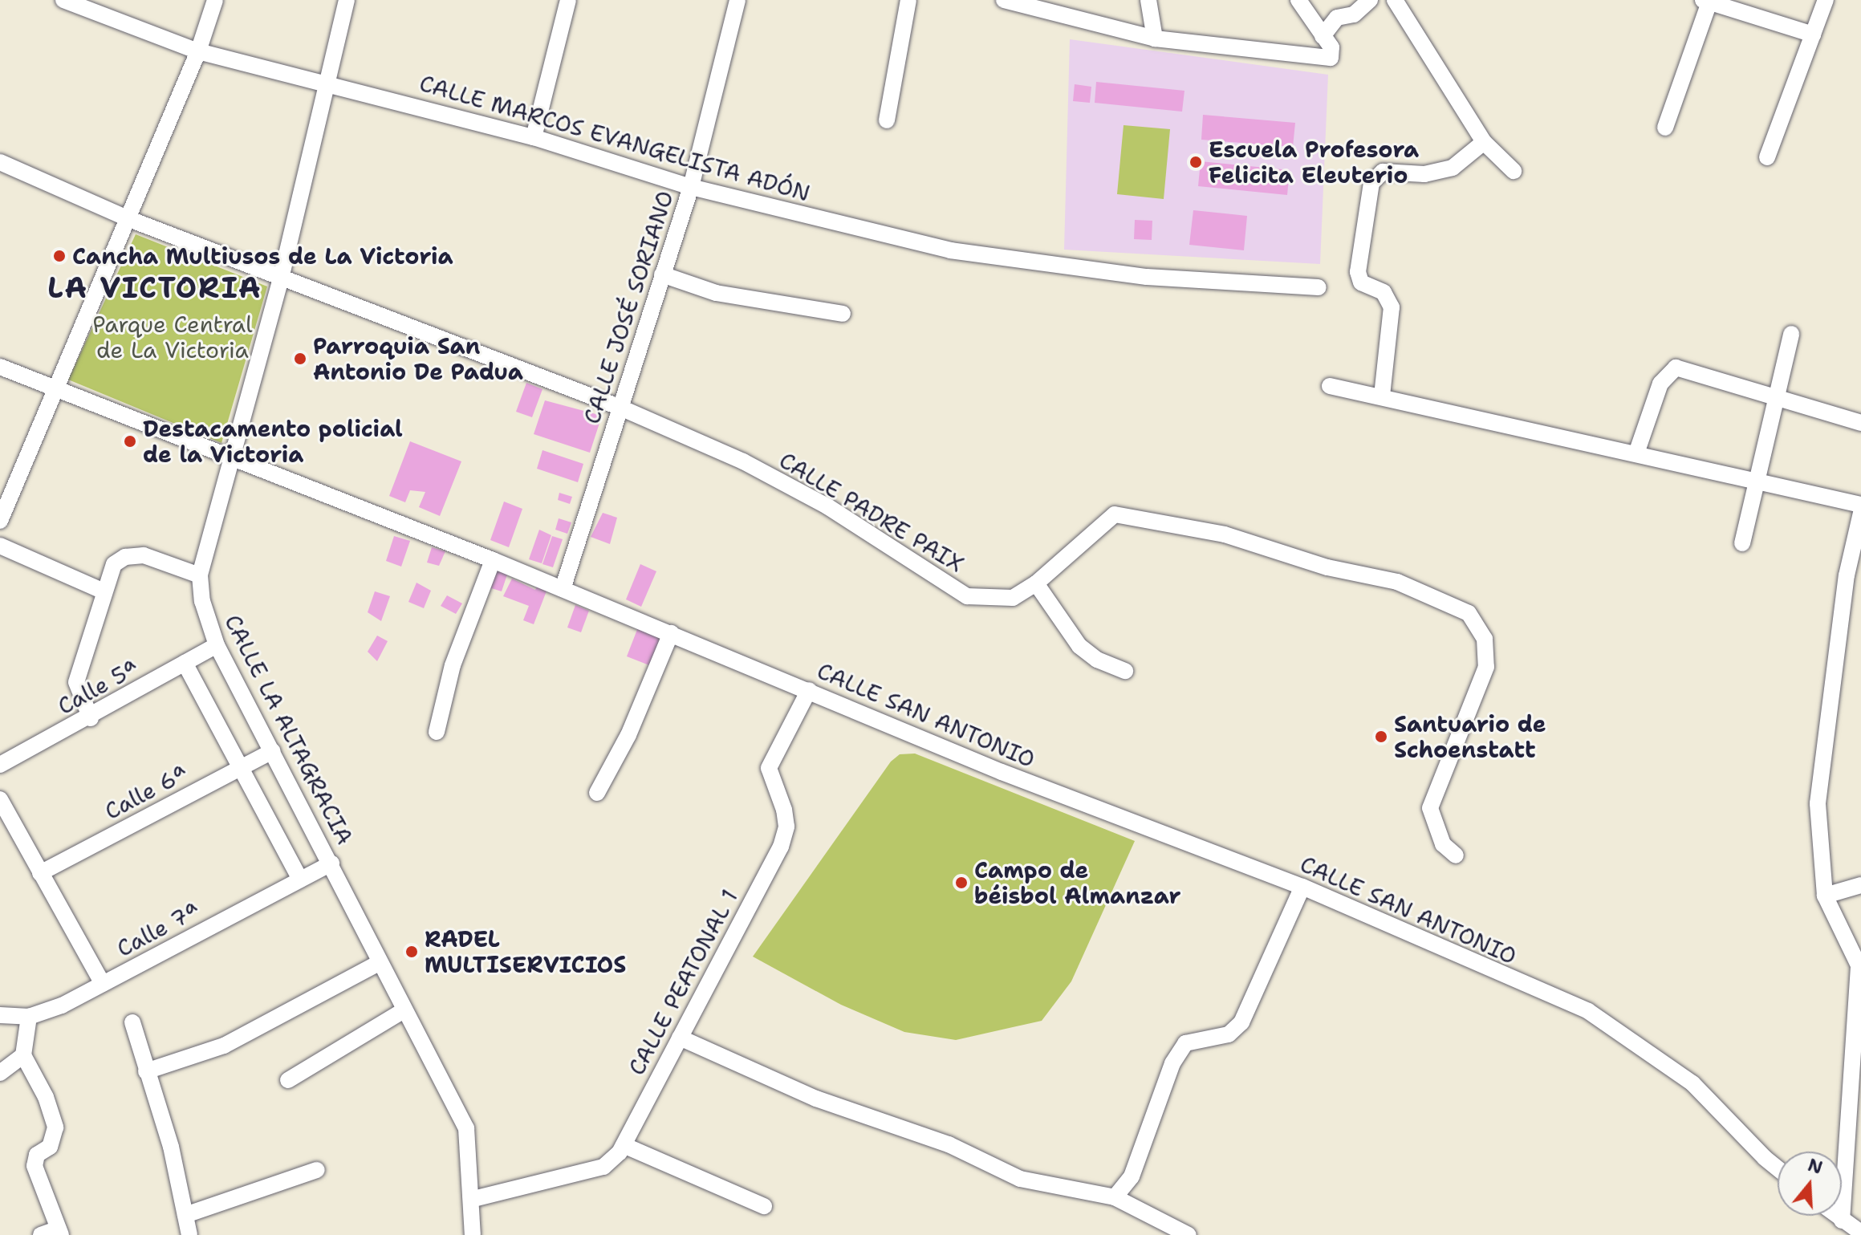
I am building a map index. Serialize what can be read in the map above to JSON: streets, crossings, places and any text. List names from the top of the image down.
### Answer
{
  "streets": {
    "street": [
      "CALLE MARCOS EVANGELISTA ADÓN",
      "CALLE JOSÉ SORIANO",
      "CALLE PADRE PAIX",
      "Calle 5ª",
      "CALLE SAN ANTONIO",
      "CALLE LA ALTAGRACIA",
      "Calle 6ª",
      "Calle 7ª",
      "CALLE PEATONAL 1"
    ]
  },
  "crossings": [
    ["CALLE MARCOS EVANGELISTA ADÓN", "CALLE JOSÉ SORIANO"],
    ["CALLE MARCOS EVANGELISTA ADÓN", "CALLE LA ALTAGRACIA"],
    ["CALLE JOSÉ SORIANO", "CALLE PADRE PAIX"],
    ["CALLE JOSÉ SORIANO", "CALLE SAN ANTONIO"],
    ["CALLE PADRE PAIX", "CALLE LA ALTAGRACIA"],
    ["Calle 5ª", "CALLE LA ALTAGRACIA"],
    ["CALLE SAN ANTONIO", "CALLE LA ALTAGRACIA"],
    ["CALLE SAN ANTONIO", "CALLE PEATONAL 1"],
    ["CALLE LA ALTAGRACIA", "Calle 6ª"],
    ["CALLE LA ALTAGRACIA", "Calle 7ª"],
    ["CALLE LA ALTAGRACIA", "CALLE PEATONAL 1"]
  ],
  "districts": ["LA VICTORIA"],
  "parks": ["Parque Central de La Victoria"],
  "places": [
    "Escuela Profesora Felicita Eleuterio",
    "Cancha Multiusos de La Victoria",
    "Parroquia San Antonio De Padua",
    "Destacamento policial de la Victoria",
    "Santuario de Schoenstatt",
    "Campo de béisbol Almanzar",
    "RADEL MULTISERVICIOS"
  ],
  "north": "top"
}
